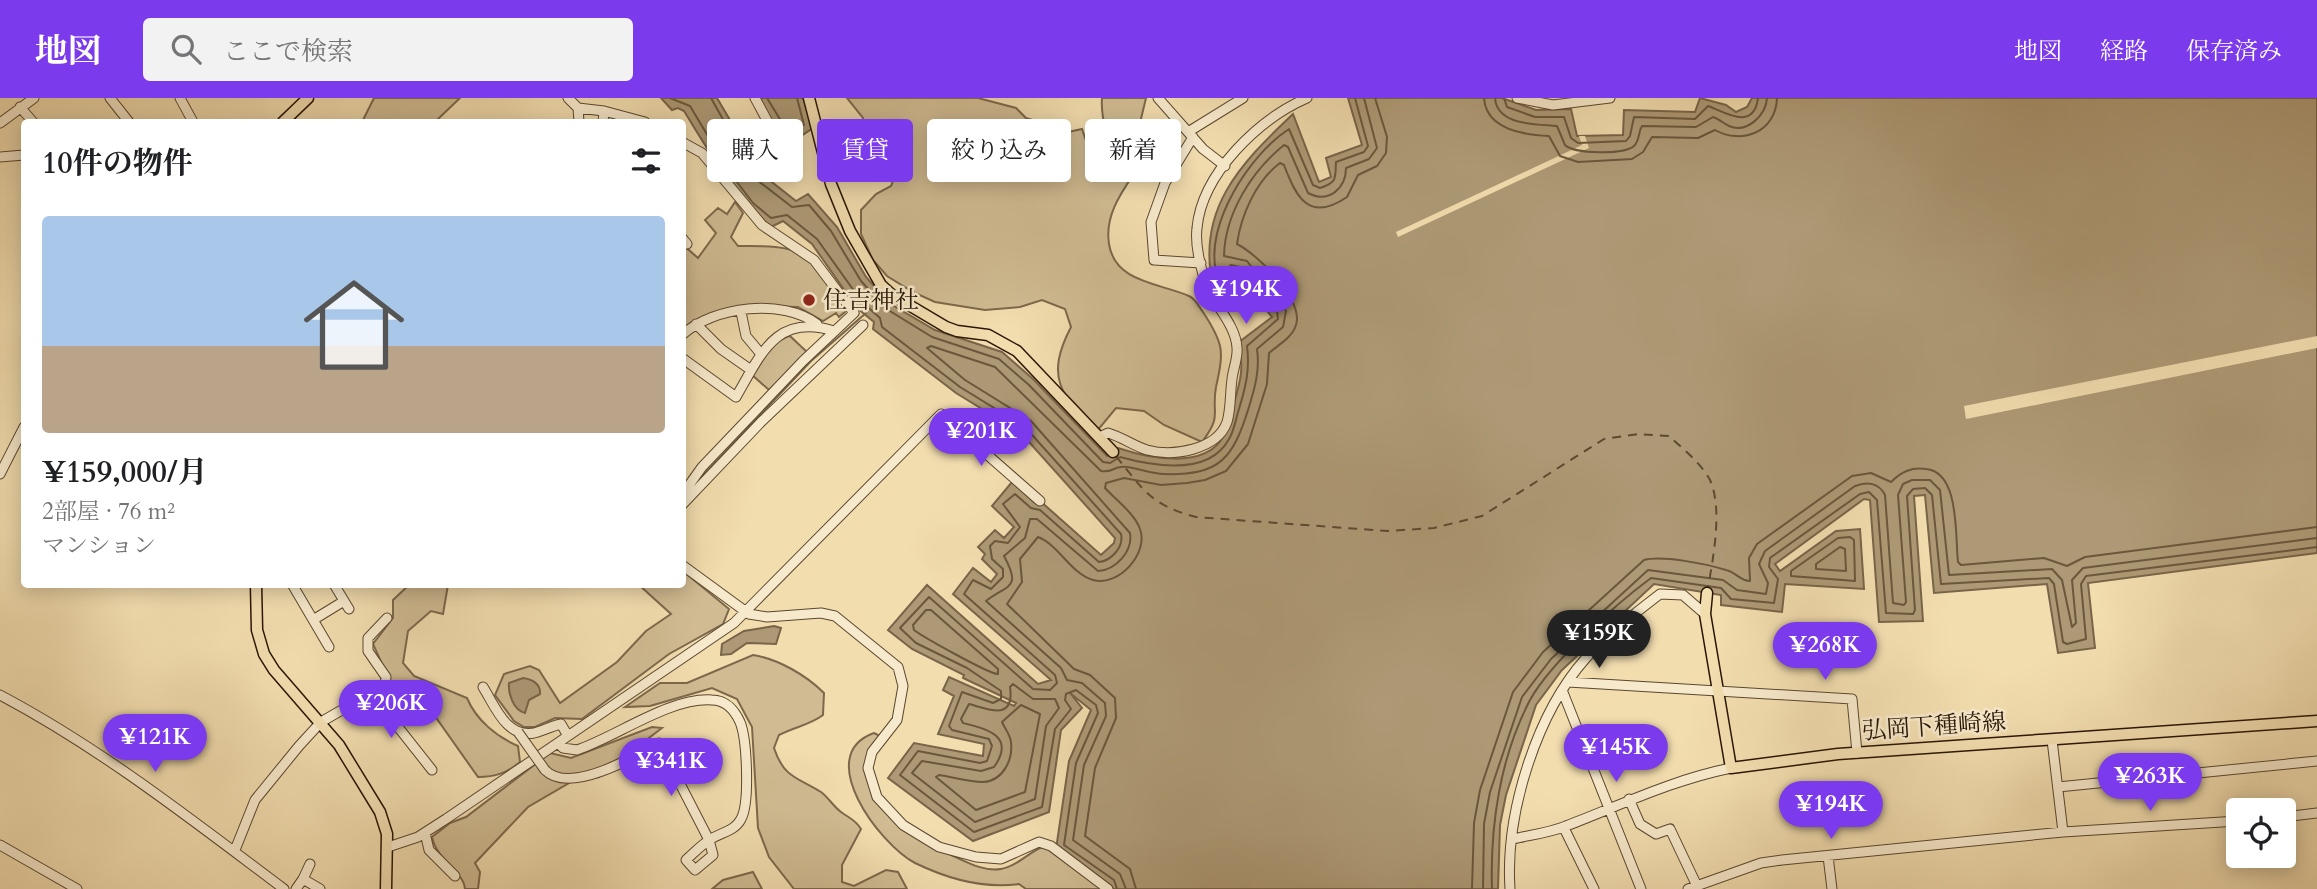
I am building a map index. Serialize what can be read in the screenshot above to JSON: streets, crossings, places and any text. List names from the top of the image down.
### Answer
{
  "streets": {
    "main road": ["弘岡下種崎線"]
  },
  "places": ["住吉神社"],
  "page": {
    "header": "地図",
    "search": "ここで検索",
    "nav": ["地図", "経路", "保存済み"],
    "chip": [
      "購入",
      "賃貸",
      "絞り込み",
      "新着"
    ],
    "heading": "10件の物件",
    "list": [
      {
        "name": "¥159,000/月",
        "note": "2部屋 · 76 m² · マンション"
      }
    ],
    "price": [
      "¥194K",
      "¥201K",
      "¥159K",
      "¥268K",
      "¥206K",
      "¥121K",
      "¥145K",
      "¥341K",
      "¥263K",
      "¥194K"
    ]
  }
}
